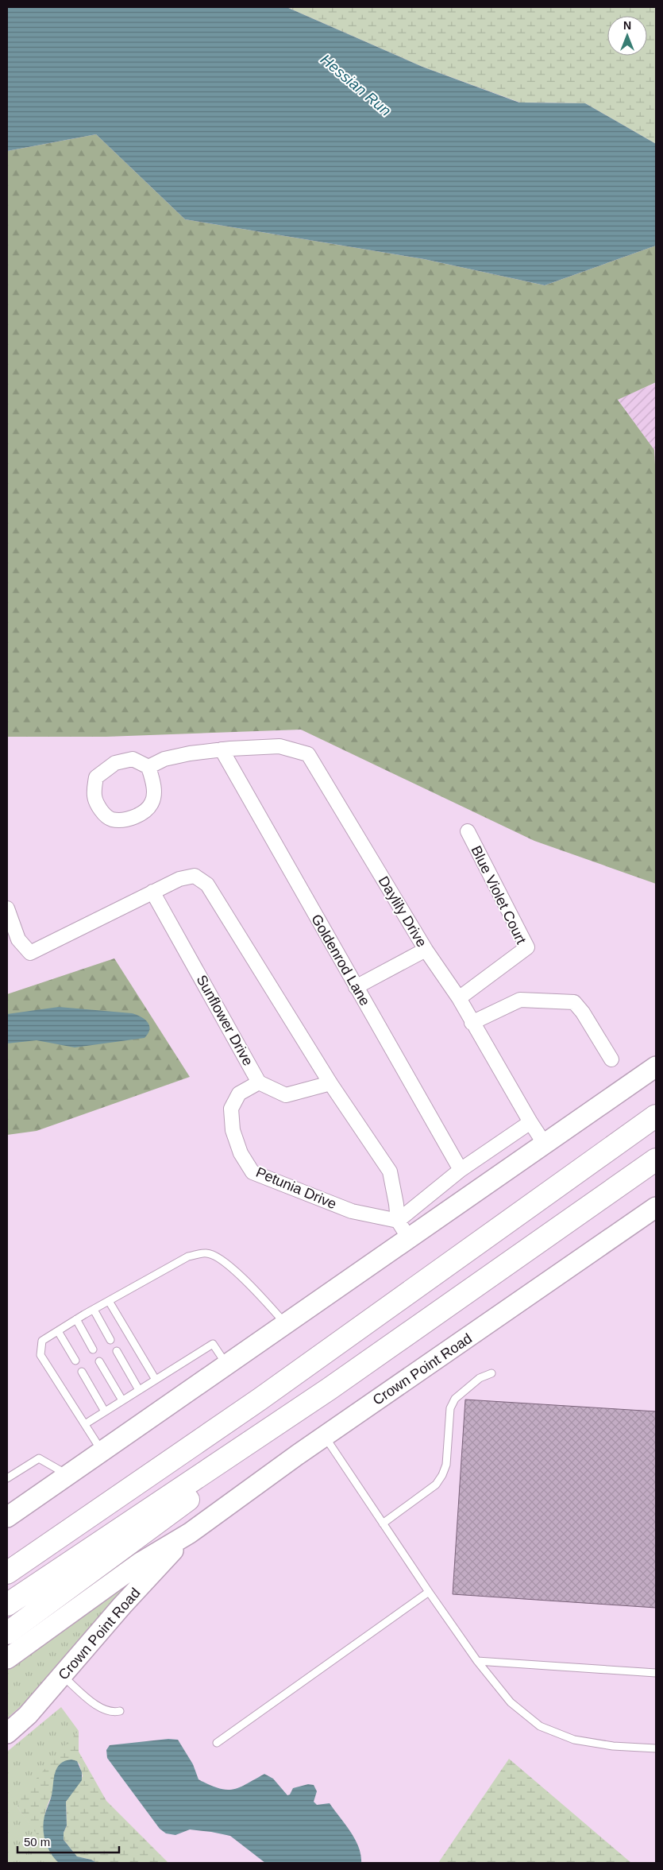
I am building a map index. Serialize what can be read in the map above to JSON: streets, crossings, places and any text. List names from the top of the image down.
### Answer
{
  "streets": {
    "main road": ["Crown Point Road"],
    "street": [
      "Blue Violet Court",
      "Daylily Drive",
      "Goldenrod Lane",
      "Sunflower Drive",
      "Petunia Drive"
    ]
  },
  "crossings": [
    ["Blue Violet Court", "Daylily Drive"],
    ["Daylily Drive", "Goldenrod Lane"],
    ["Sunflower Drive", "Petunia Drive"]
  ],
  "water": ["Hessian Run"],
  "scale_bar": "50 m",
  "north": "top"
}
